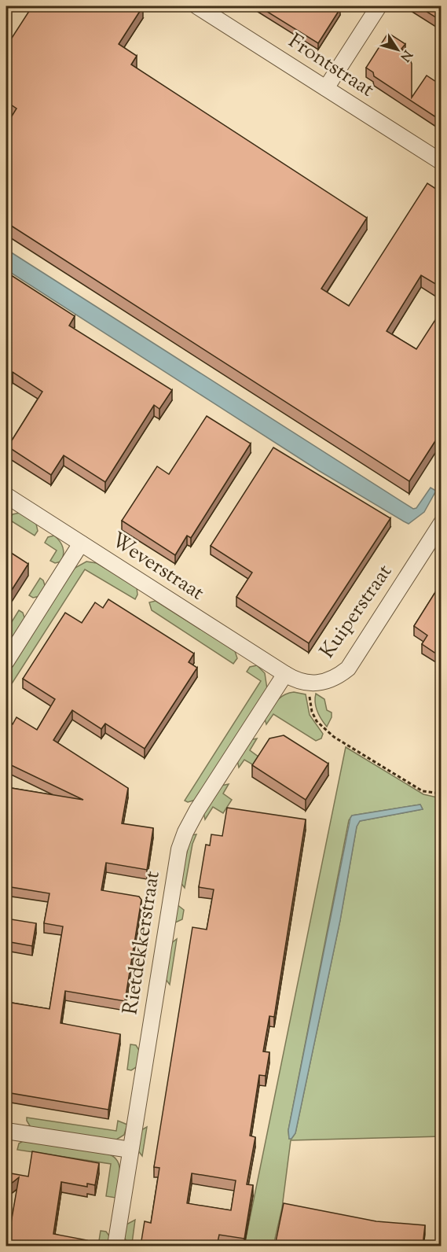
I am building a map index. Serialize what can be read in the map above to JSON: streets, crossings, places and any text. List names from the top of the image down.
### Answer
{
  "streets": {
    "street": [
      "Frontstraat",
      "Weverstraat",
      "Kuiperstraat",
      "Rietdekkerstraat"
    ]
  },
  "crossings": [
    ["Weverstraat", "Rietdekkerstraat"]
  ],
  "north": "bottom right"
}
